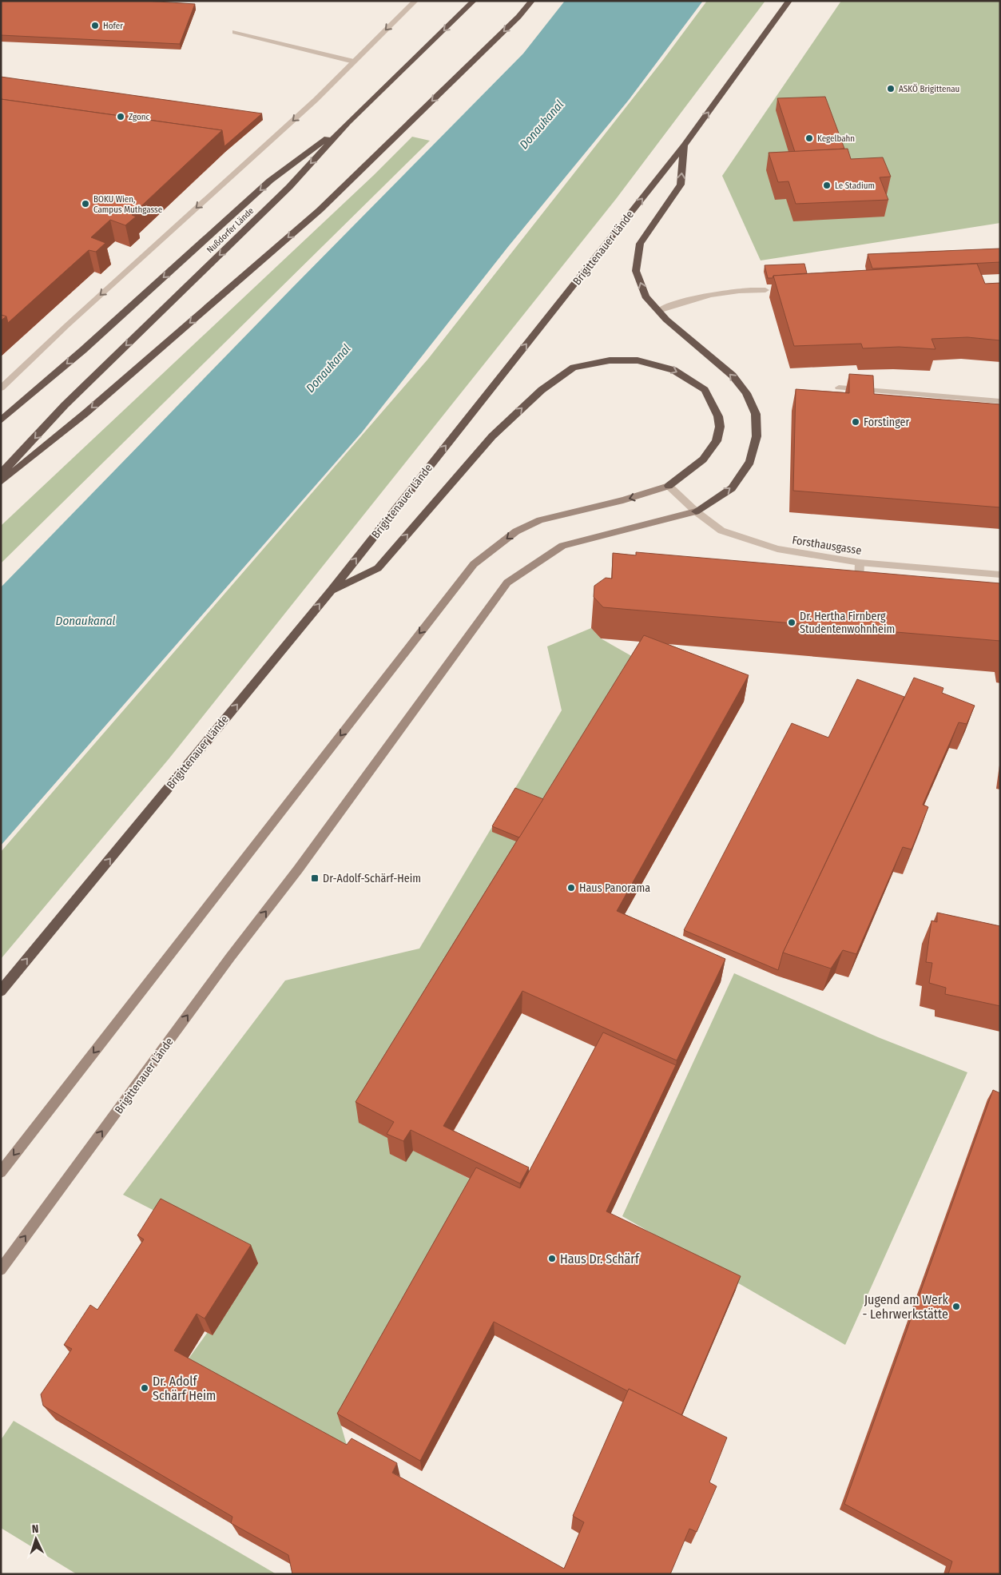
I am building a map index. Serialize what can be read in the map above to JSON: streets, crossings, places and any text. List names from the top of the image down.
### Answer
{
  "streets": {
    "highway": ["Nußdorfer Lände", "Brigittenauer Lände"],
    "street": ["Forsthausgasse"]
  },
  "crossings": [
    ["Brigittenauer Lände", "Forsthausgasse"]
  ],
  "one_way": ["Brigittenauer Lände"],
  "water": ["Donaukanal"],
  "places": {
    "other": [
      "Hofer",
      "ASKÖ Brigittenau",
      "Zgonc",
      "Kegelbahn",
      "Le Stadium",
      "BOKU Wien, Campus Muthgasse",
      "Forstinger",
      "Dr. Hertha Firnberg Studentenwohnheim",
      "Haus Panorama",
      "Haus Dr. Schärf",
      "Jugend am Werk - Lehrwerkstätte",
      "Dr. Adolf Schärf Heim"
    ],
    "transit": ["Dr-Adolf-Schärf-Heim"]
  },
  "north": "top"
}
